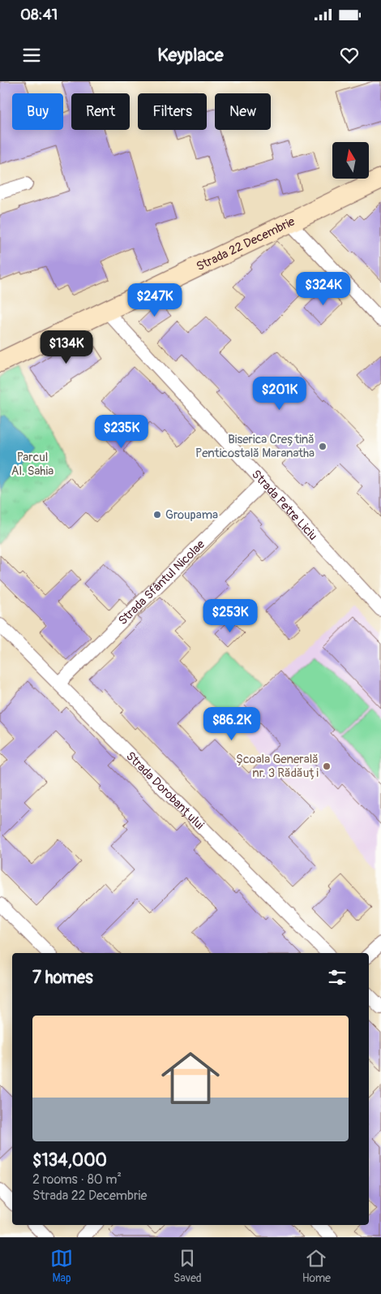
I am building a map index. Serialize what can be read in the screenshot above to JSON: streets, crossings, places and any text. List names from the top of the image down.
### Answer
{
  "streets": {
    "street": [
      "Strada 22 Decembrie",
      "Strada Petre Liciu",
      "Strada Sfântul Nicolae",
      "Strada Dorobanțului"
    ]
  },
  "crossings": [
    ["Strada 22 Decembrie", "Strada Petre Liciu"],
    ["Strada Petre Liciu", "Strada Sfântul Nicolae"],
    ["Strada Sfântul Nicolae", "Strada Dorobanțului"]
  ],
  "parks": ["Parcul Al. Sahia"],
  "places": ["Biserica Creștină Penticostală Maranatha", "Groupama", "Școala Generală nr. 3 Rădăuți"],
  "north": "top",
  "page": {
    "status": "08:41",
    "header": "Keyplace",
    "chip": [
      "Buy",
      "Rent",
      "Filters",
      "New"
    ],
    "price": [
      "$324K",
      "$247K",
      "$134K",
      "$201K",
      "$235K",
      "$253K",
      "$86.2K"
    ],
    "heading": "7 homes",
    "list": [
      {
        "name": "$134,000",
        "note": "2 rooms · 80 m² · Strada 22 Decembrie"
      }
    ],
    "tabs": ["Map", "Saved", "Home"]
  }
}
